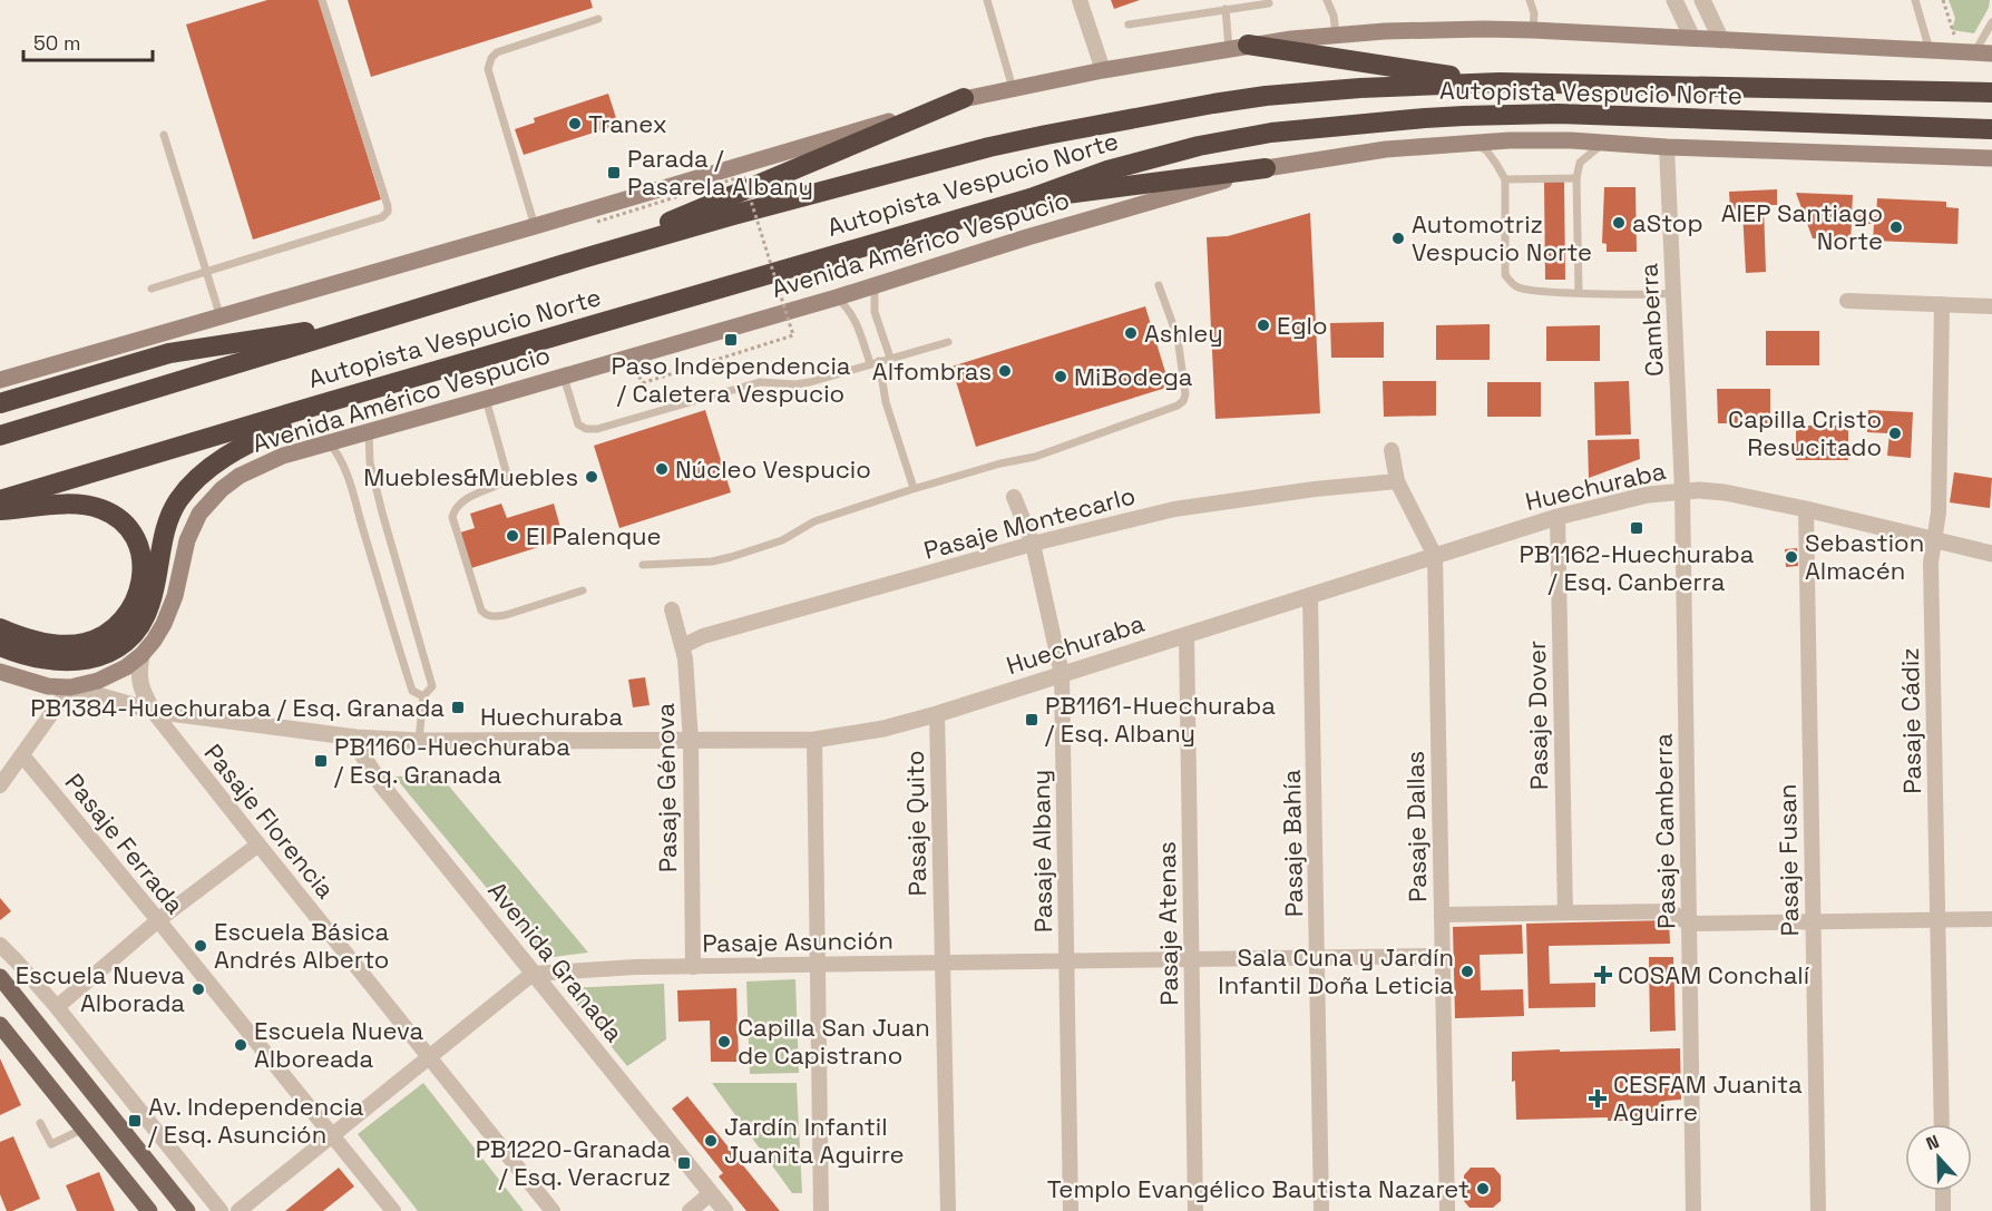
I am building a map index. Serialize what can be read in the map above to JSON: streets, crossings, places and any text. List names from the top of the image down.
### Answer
{
  "streets": {
    "highway": ["Autopista Vespucio Norte"],
    "main road": ["Avenida Américo Vespucio"],
    "street": [
      "Camberra",
      "Huechuraba",
      "Pasaje Montecarlo",
      "Pasaje Dover",
      "Pasaje Cádiz",
      "Pasaje Génova",
      "Pasaje Florencia",
      "Pasaje Quito",
      "Pasaje Dallas",
      "Pasaje Camberra",
      "Pasaje Ferrada",
      "Pasaje Bahía",
      "Pasaje Albany",
      "Pasaje Fusan",
      "Pasaje Atenas",
      "Pasaje Asunción",
      "Avenida Granada"
    ]
  },
  "crossings": [
    ["Avenida Américo Vespucio", "Camberra"],
    ["Avenida Américo Vespucio", "Huechuraba"],
    ["Camberra", "Huechuraba"],
    ["Camberra", "Pasaje Camberra"],
    ["Huechuraba", "Pasaje Dover"],
    ["Huechuraba", "Pasaje Cádiz"],
    ["Huechuraba", "Pasaje Génova"],
    ["Huechuraba", "Pasaje Florencia"],
    ["Huechuraba", "Pasaje Quito"],
    ["Huechuraba", "Pasaje Dallas"],
    ["Huechuraba", "Pasaje Camberra"],
    ["Huechuraba", "Pasaje Bahía"],
    ["Huechuraba", "Pasaje Albany"],
    ["Huechuraba", "Pasaje Fusan"],
    ["Huechuraba", "Pasaje Atenas"],
    ["Huechuraba", "Avenida Granada"],
    ["Pasaje Montecarlo", "Pasaje Génova"],
    ["Pasaje Montecarlo", "Pasaje Dallas"],
    ["Pasaje Montecarlo", "Pasaje Albany"],
    ["Pasaje Génova", "Pasaje Asunción"],
    ["Pasaje Quito", "Pasaje Asunción"],
    ["Pasaje Dallas", "Pasaje Asunción"],
    ["Pasaje Bahía", "Pasaje Asunción"],
    ["Pasaje Albany", "Pasaje Asunción"],
    ["Pasaje Atenas", "Pasaje Asunción"],
    ["Pasaje Asunción", "Avenida Granada"]
  ],
  "places": {
    "other": [
      "Tranex",
      "aStop",
      "AIEP Santiago Norte",
      "Automotriz Vespucio Norte",
      "Eglo",
      "Ashley",
      "Alfombras",
      "MiBodega",
      "Capilla Cristo Resucitado",
      "Núcleo Vespucio",
      "Muebles&Muebles",
      "El Palenque",
      "Sebastion Almacén",
      "Escuela Básica Andrés Alberto",
      "Sala Cuna y Jardín Infantil Doña Leticia",
      "Escuela Nueva Alborada",
      "Capilla San Juan de Capistrano",
      "Escuela Nueva Alboreada",
      "Jardín Infantil Juanita Aguirre",
      "Templo Evangélico Bautista Nazaret"
    ],
    "transit": [
      "Parada / Pasarela Albany",
      "Paso Independencia / Caletera Vespucio",
      "PB1162-Huechuraba / Esq. Canberra",
      "PB1384-Huechuraba / Esq. Granada",
      "PB1161-Huechuraba / Esq. Albany",
      "PB1160-Huechuraba / Esq. Granada",
      "Av. Independencia / Esq. Asunción",
      "PB1220-Granada / Esq. Veracruz"
    ],
    "health": ["COSAM Conchalí", "CESFAM Juanita Aguirre"]
  },
  "scale_bar": "50 m",
  "north": "top"
}
